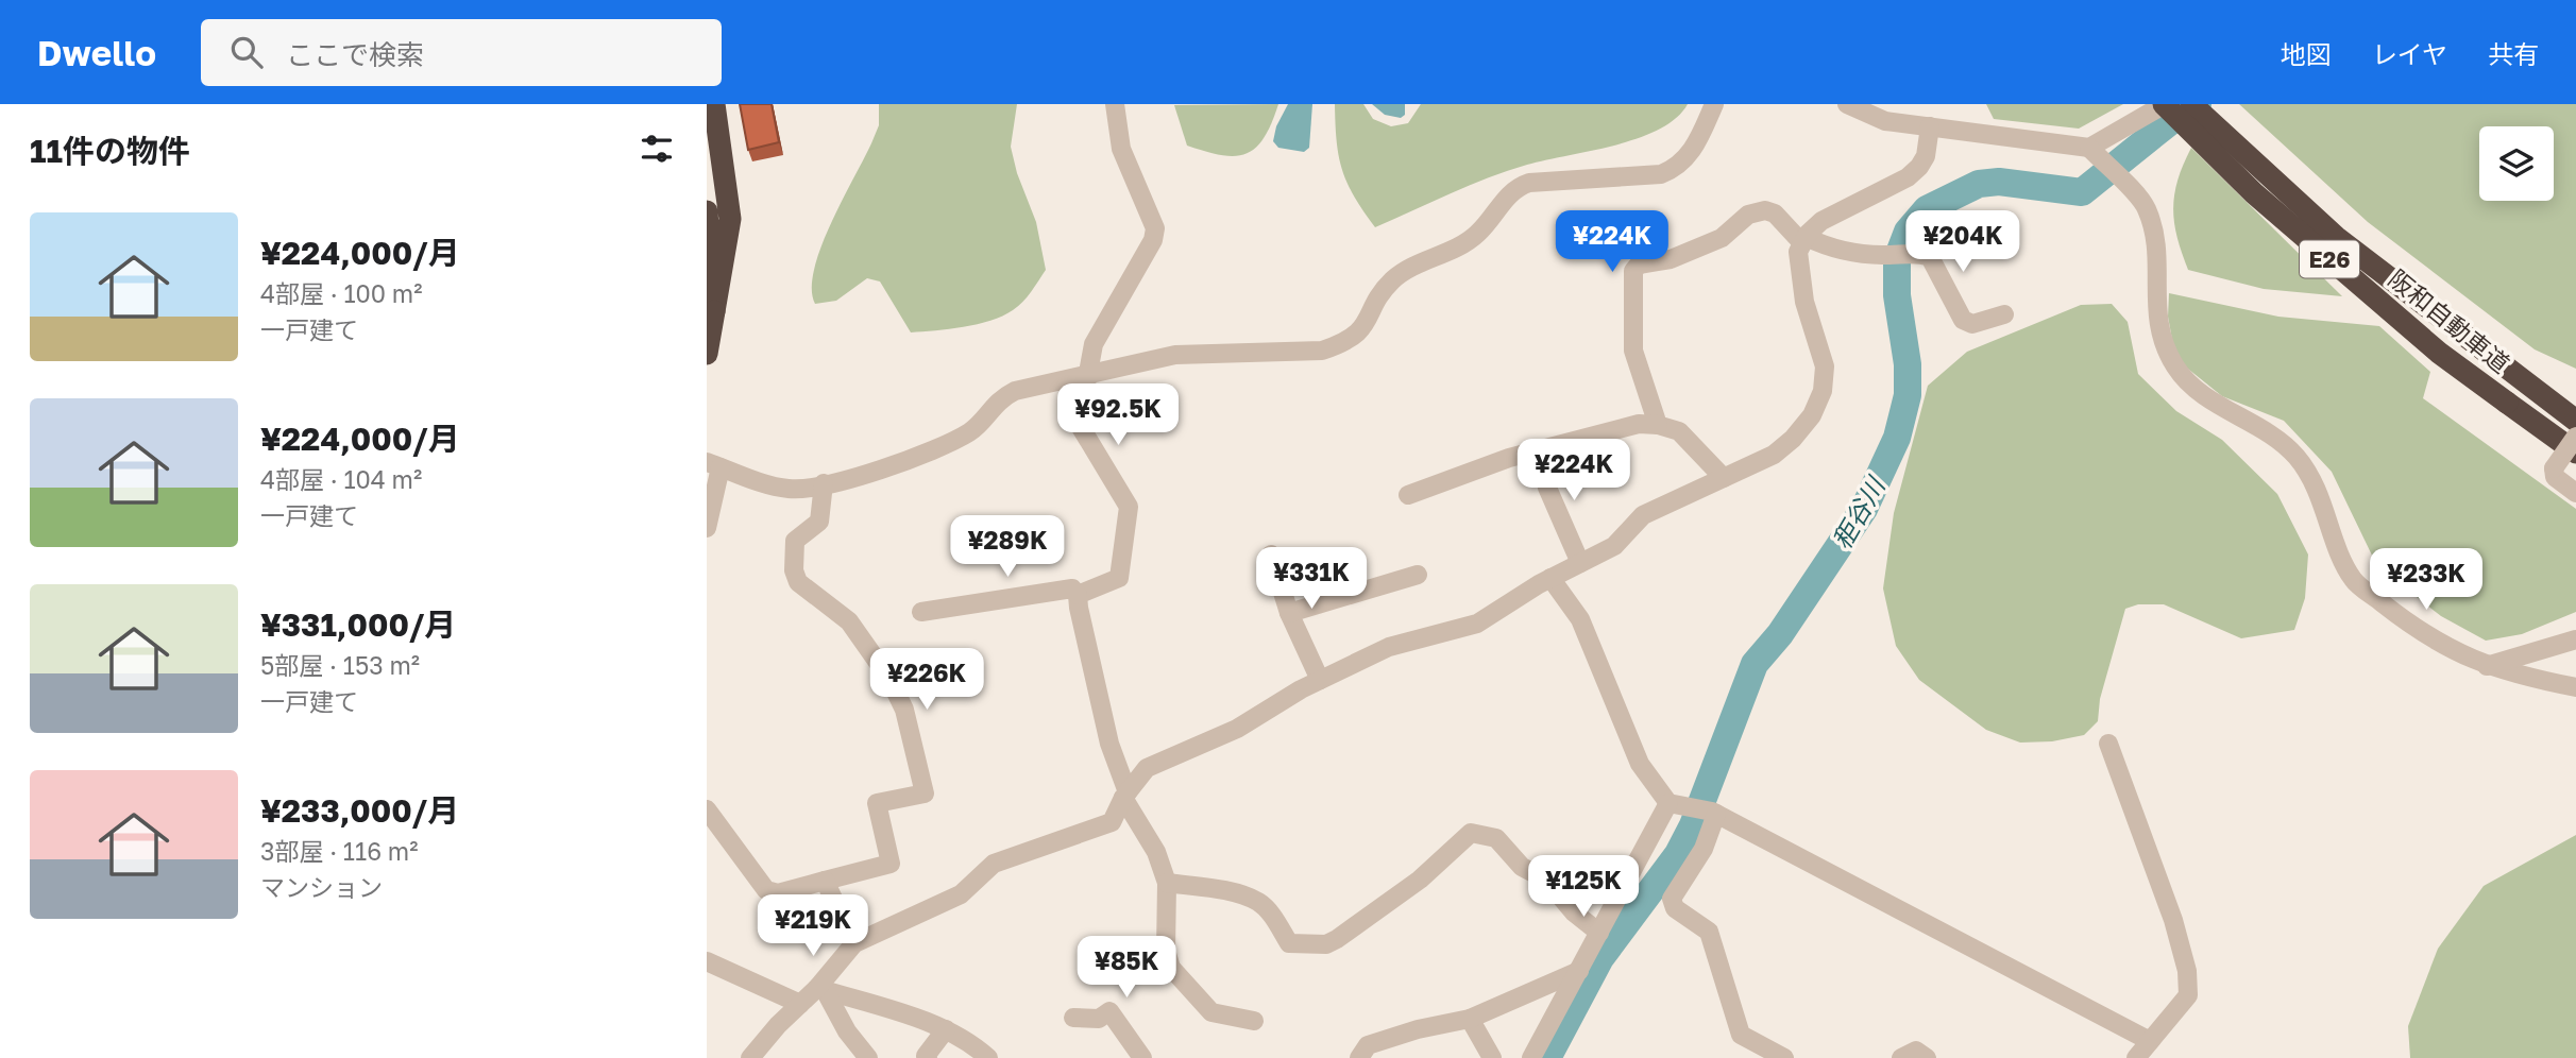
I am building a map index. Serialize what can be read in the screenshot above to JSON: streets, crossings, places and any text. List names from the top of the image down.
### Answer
{
  "streets": {
    "highway": ["E26", "阪和自動車道"]
  },
  "water": ["秬谷川"],
  "page": {
    "header": "Dwello",
    "search": "ここで検索",
    "nav": ["地図", "レイヤ", "共有"],
    "heading": "11件の物件",
    "list": [
      {
        "name": "¥224,000/月",
        "note": "4部屋 · 100 m² · 一戸建て"
      },
      {
        "name": "¥224,000/月",
        "note": "4部屋 · 104 m² · 一戸建て"
      },
      {
        "name": "¥331,000/月",
        "note": "5部屋 · 153 m² · 一戸建て"
      },
      {
        "name": "¥233,000/月",
        "note": "3部屋 · 116 m² · マンション"
      }
    ],
    "price": [
      "¥224K",
      "¥204K",
      "¥92.5K",
      "¥224K",
      "¥289K",
      "¥331K",
      "¥233K",
      "¥226K",
      "¥125K",
      "¥219K",
      "¥85K"
    ]
  }
}
